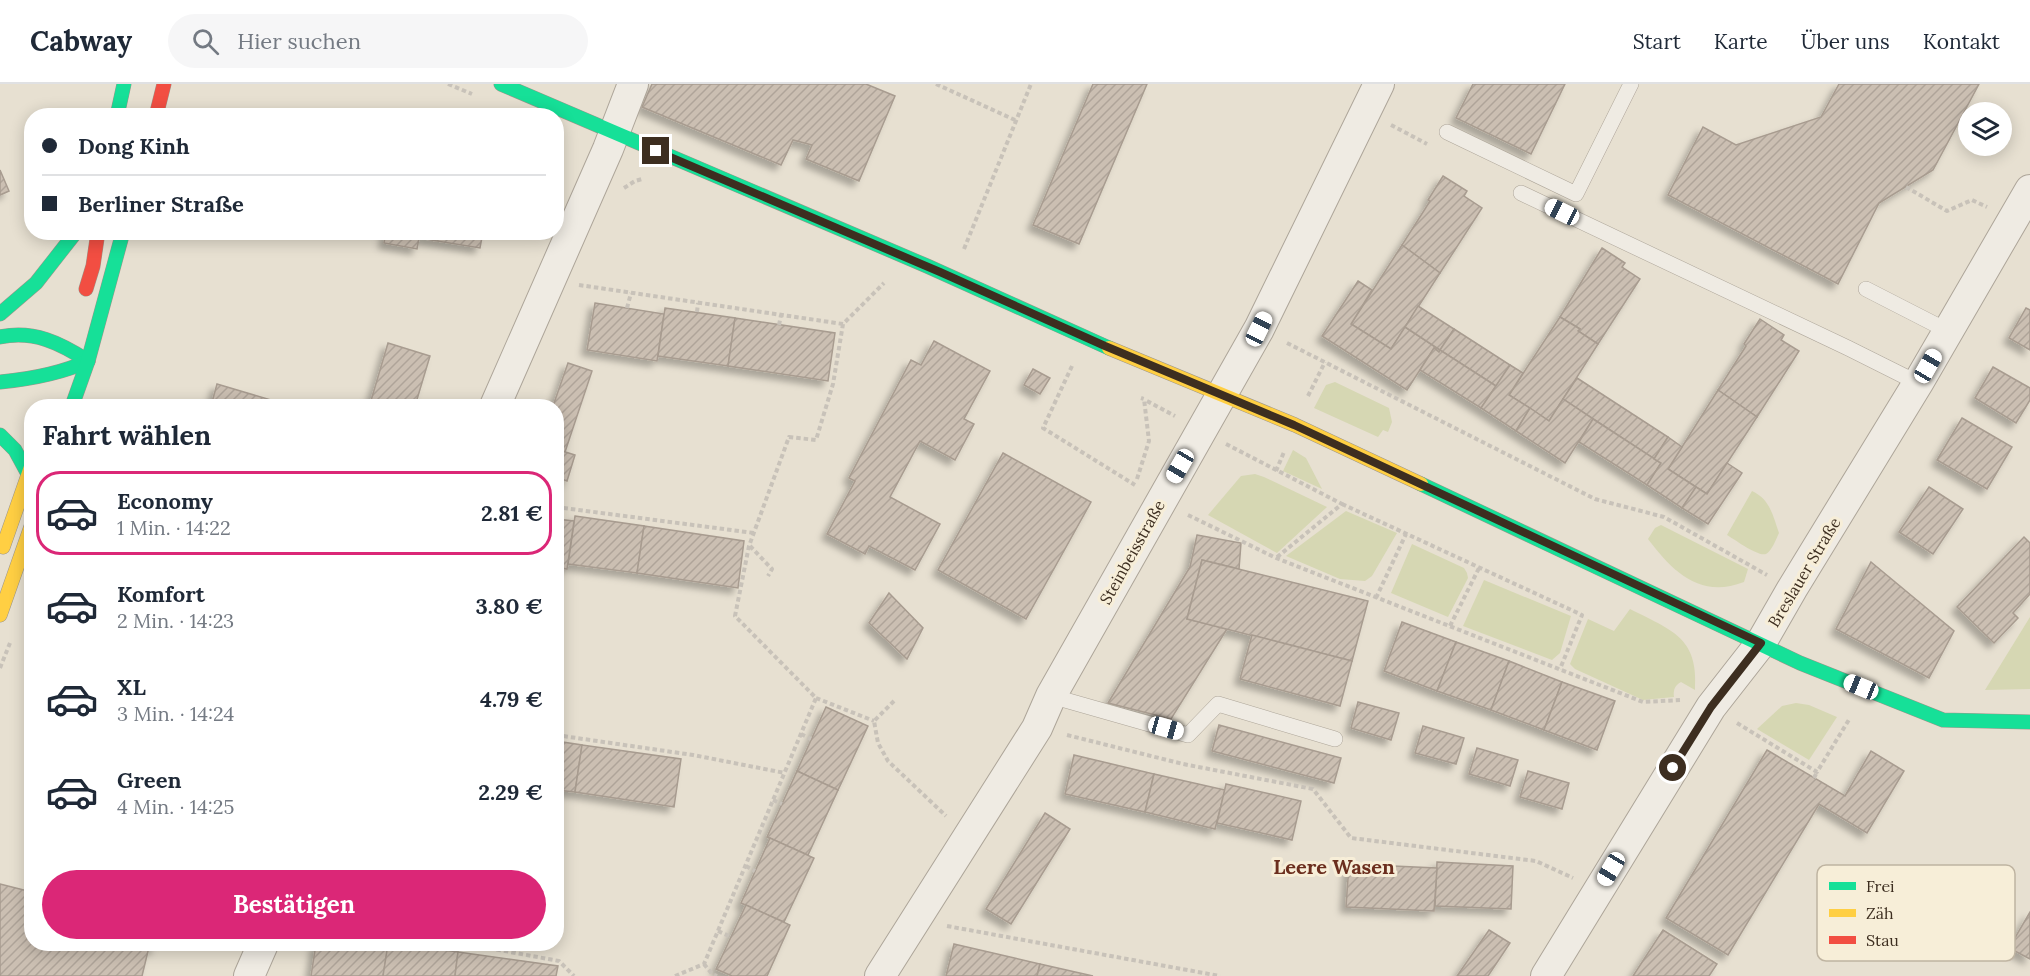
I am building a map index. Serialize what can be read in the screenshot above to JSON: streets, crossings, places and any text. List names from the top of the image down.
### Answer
{
  "streets": {
    "street": ["Steinbeisstraße", "Breslauer Straße"]
  },
  "districts": ["Leere Wasen"],
  "legend": ["Frei", "Zäh", "Stau"],
  "page": {
    "header": "Cabway",
    "search": "Hier suchen",
    "nav": [
      "Start",
      "Karte",
      "Über uns",
      "Kontakt"
    ],
    "banner": ["Dong Kinh", "Berliner Straße"],
    "heading": "Fahrt wählen",
    "list": [
      {
        "name": "Economy",
        "note": "1 Min. · 14:22",
        "value": "2.81 €"
      },
      {
        "name": "Komfort",
        "note": "2 Min. · 14:23",
        "value": "3.80 €"
      },
      {
        "name": "XL",
        "note": "3 Min. · 14:24",
        "value": "4.79 €"
      },
      {
        "name": "Green",
        "note": "4 Min. · 14:25",
        "value": "2.29 €"
      }
    ],
    "buttons": "Bestätigen"
  }
}
